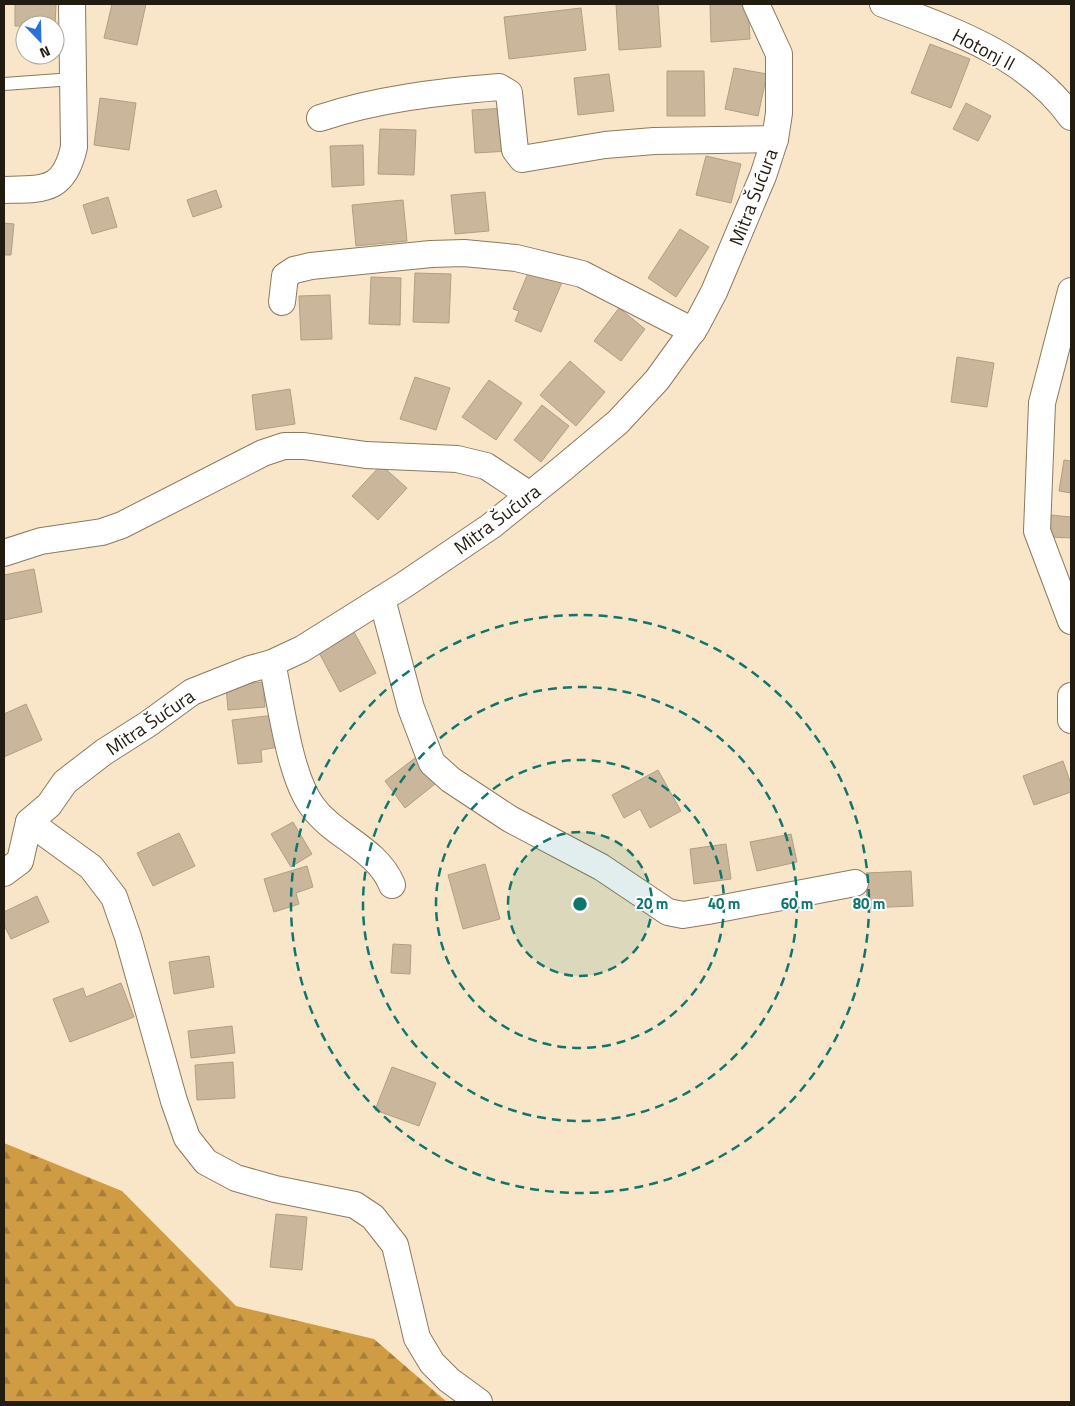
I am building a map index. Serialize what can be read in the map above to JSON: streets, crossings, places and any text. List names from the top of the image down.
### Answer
{
  "streets": {
    "street": ["Hotonj II", "Mitra Šućura"]
  },
  "north": "bottom right",
  "rings": [
    "20 m",
    "40 m",
    "60 m",
    "80 m"
  ]
}
